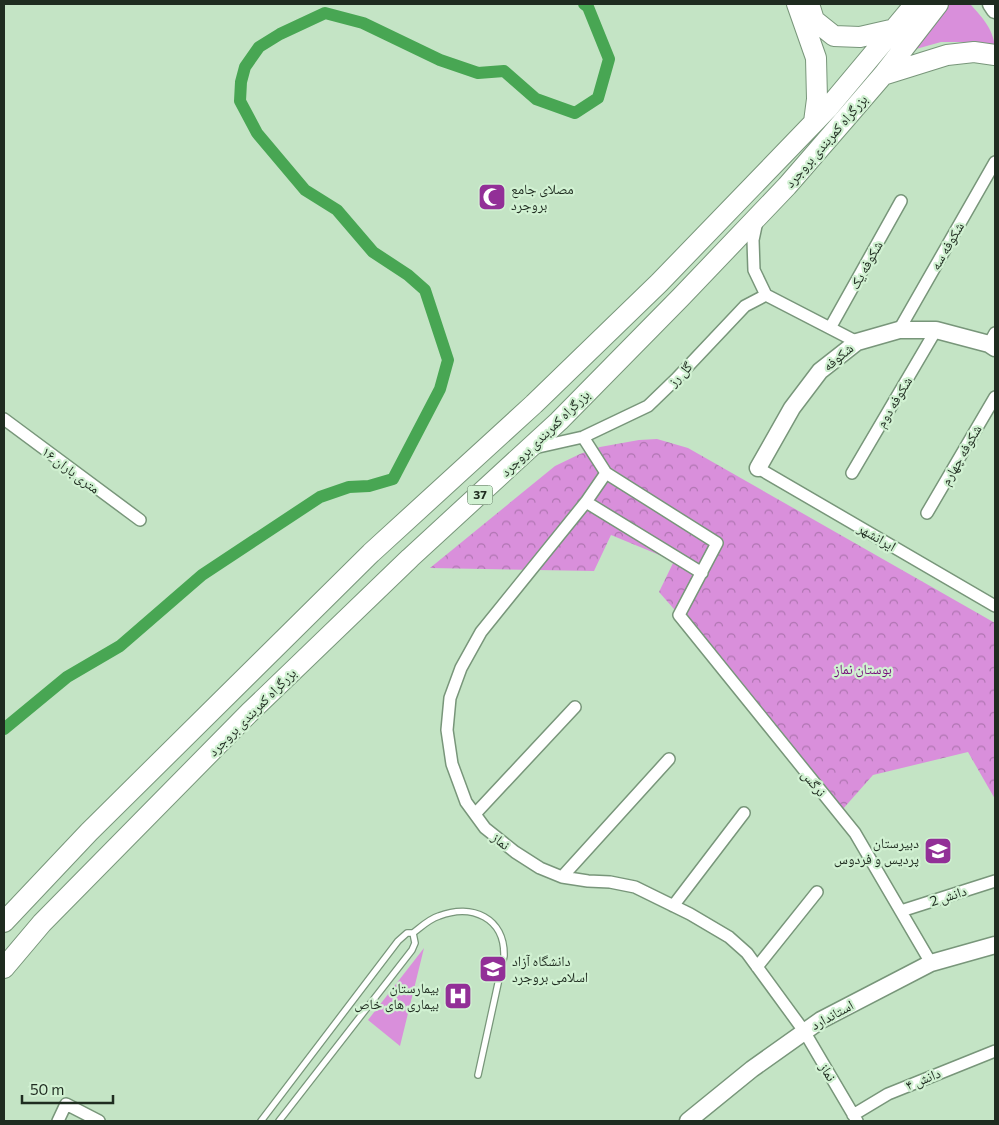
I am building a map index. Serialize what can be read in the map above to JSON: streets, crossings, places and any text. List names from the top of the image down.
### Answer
{
  "streets": {
    "highway": ["بزرگراه کمربندی بروجرد", "37"],
    "street": [
      "شکوفه سه",
      "شکوفه یک",
      "شکوفه",
      "گل رز",
      "شکوفه دوم",
      "شکوفه چهارم",
      "۱۶ متری باران",
      "ایرانشهر",
      "نرگس",
      "نماز",
      "دانش 2",
      "استاندارد",
      "دانش ۴"
    ]
  },
  "crossings": [
    ["بزرگراه کمربندی بروجرد", "گل رز"],
    ["شکوفه سه", "شکوفه"],
    ["شکوفه", "شکوفه دوم"],
    ["شکوفه", "ایرانشهر"],
    ["نرگس", "دانش 2"],
    ["نرگس", "استاندارد"],
    ["نماز", "استاندارد"],
    ["نماز", "دانش ۴"]
  ],
  "parks": ["بوستان نماز"],
  "places": {
    "mosque": ["مصلای جامع بروجرد"],
    "school or university": ["دبیرستان پردیس و فردوس", "دانشگاه آزاد اسلامی بروجرد"],
    "hospital": ["بیمارستان بیماری های خاص"]
  },
  "scale_bar": "50 m"
}
